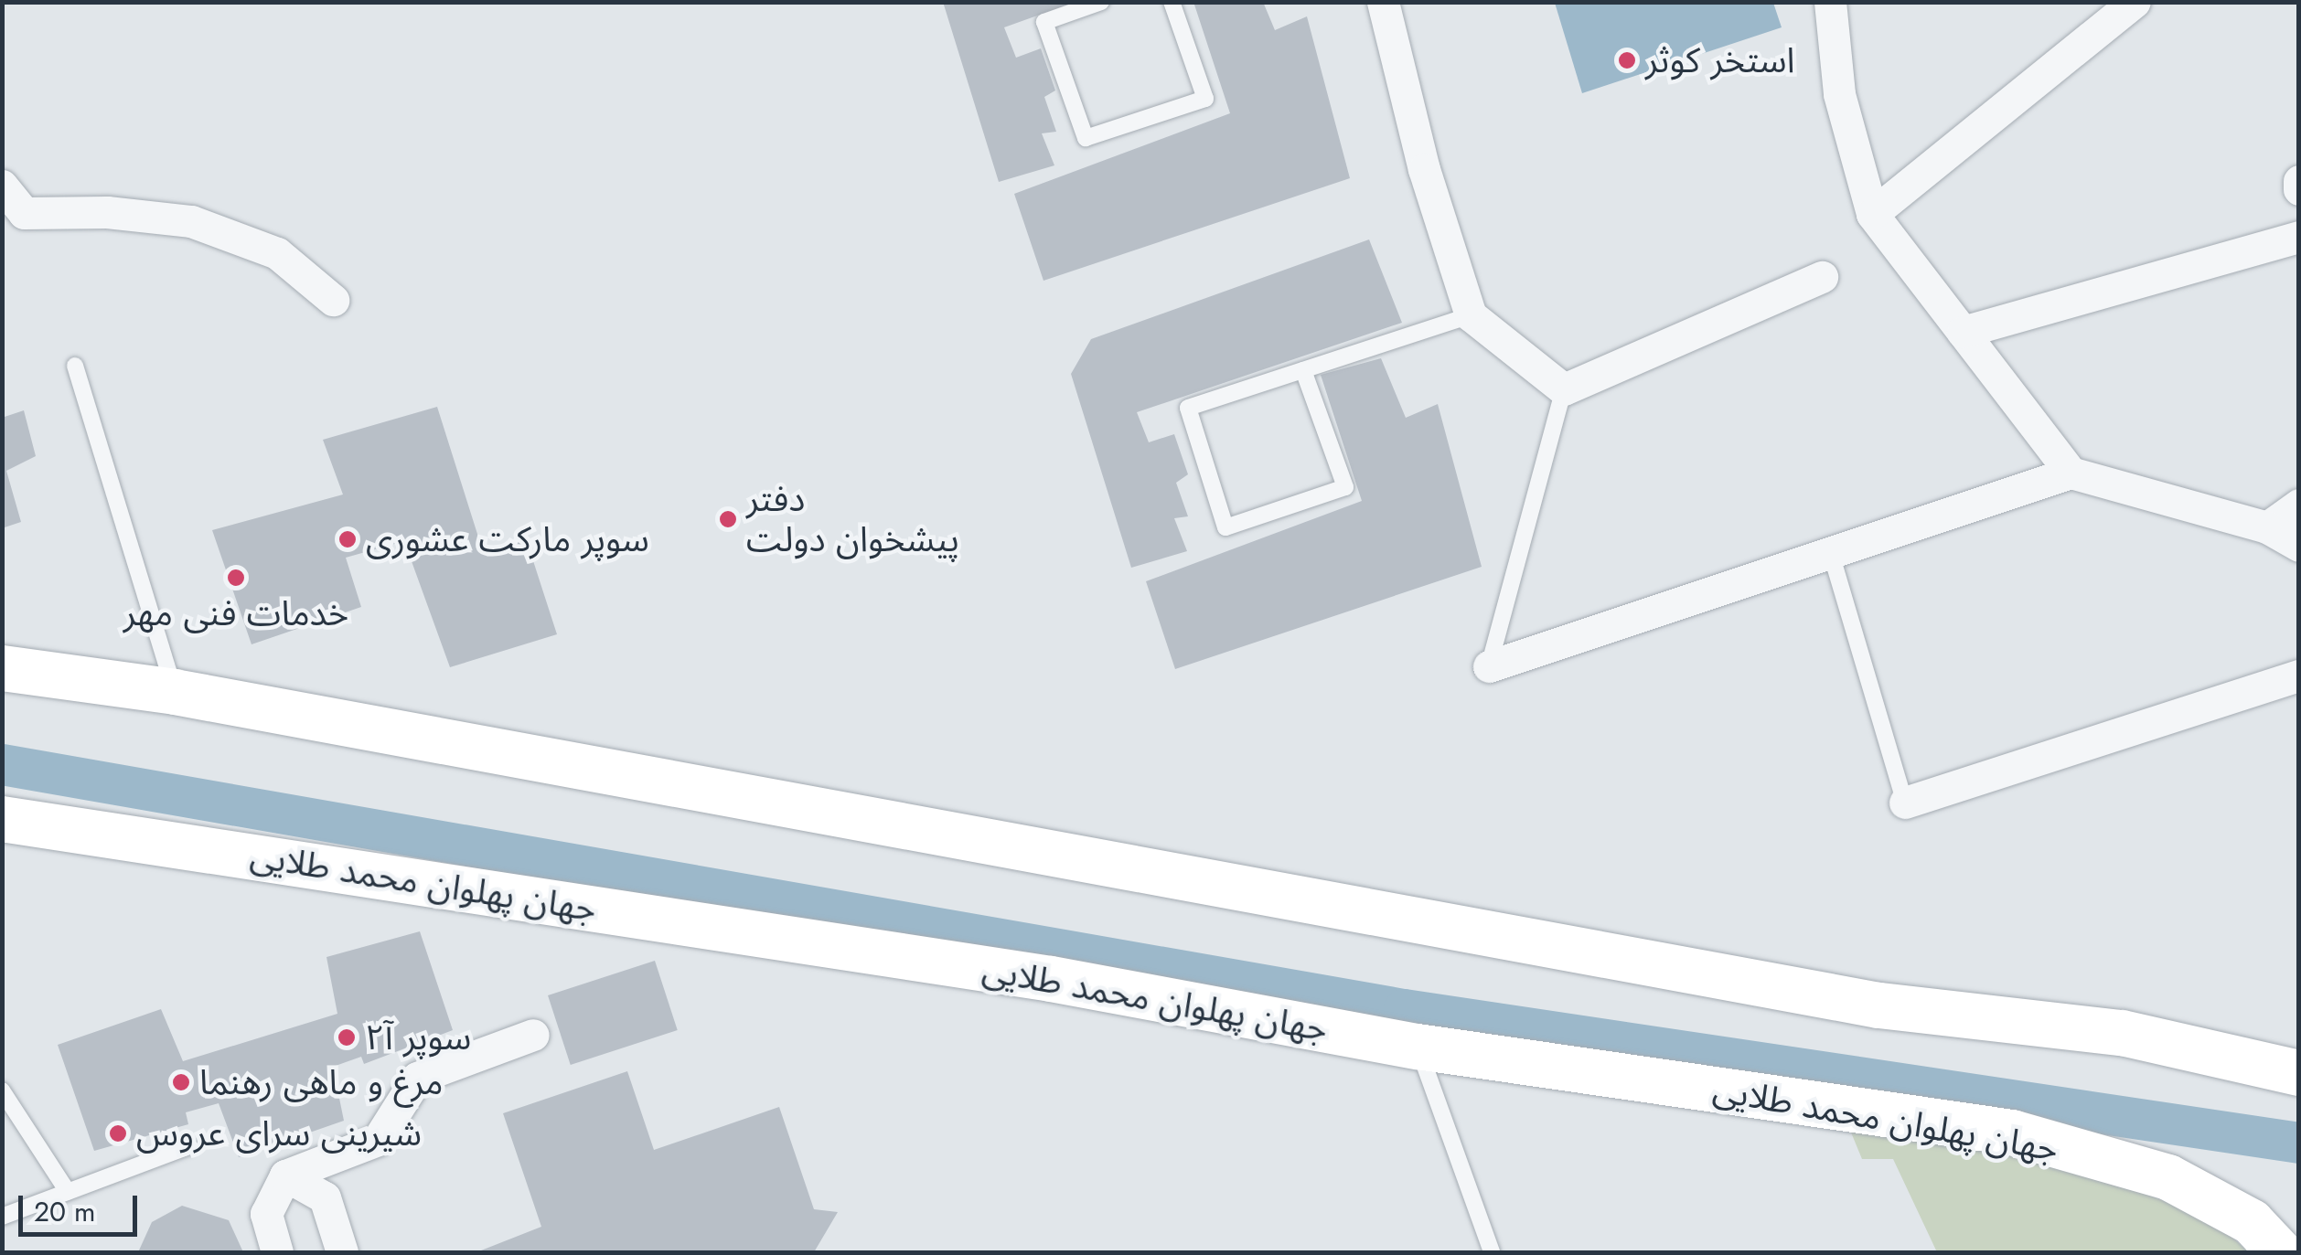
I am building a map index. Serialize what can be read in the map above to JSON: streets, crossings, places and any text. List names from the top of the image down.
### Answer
{
  "streets": {
    "street": ["جهان پهلوان محمد طلایی"]
  },
  "places": [
    "استخر کوثر",
    "دفتر پیشخوان دولت",
    "سوپر مارکت عشوری",
    "خدمات فنی مهر",
    "سوپر آ۲",
    "مرغ و ماهی رهنما",
    "شیرینی سرای عروس"
  ],
  "scale_bar": "20 m"
}
